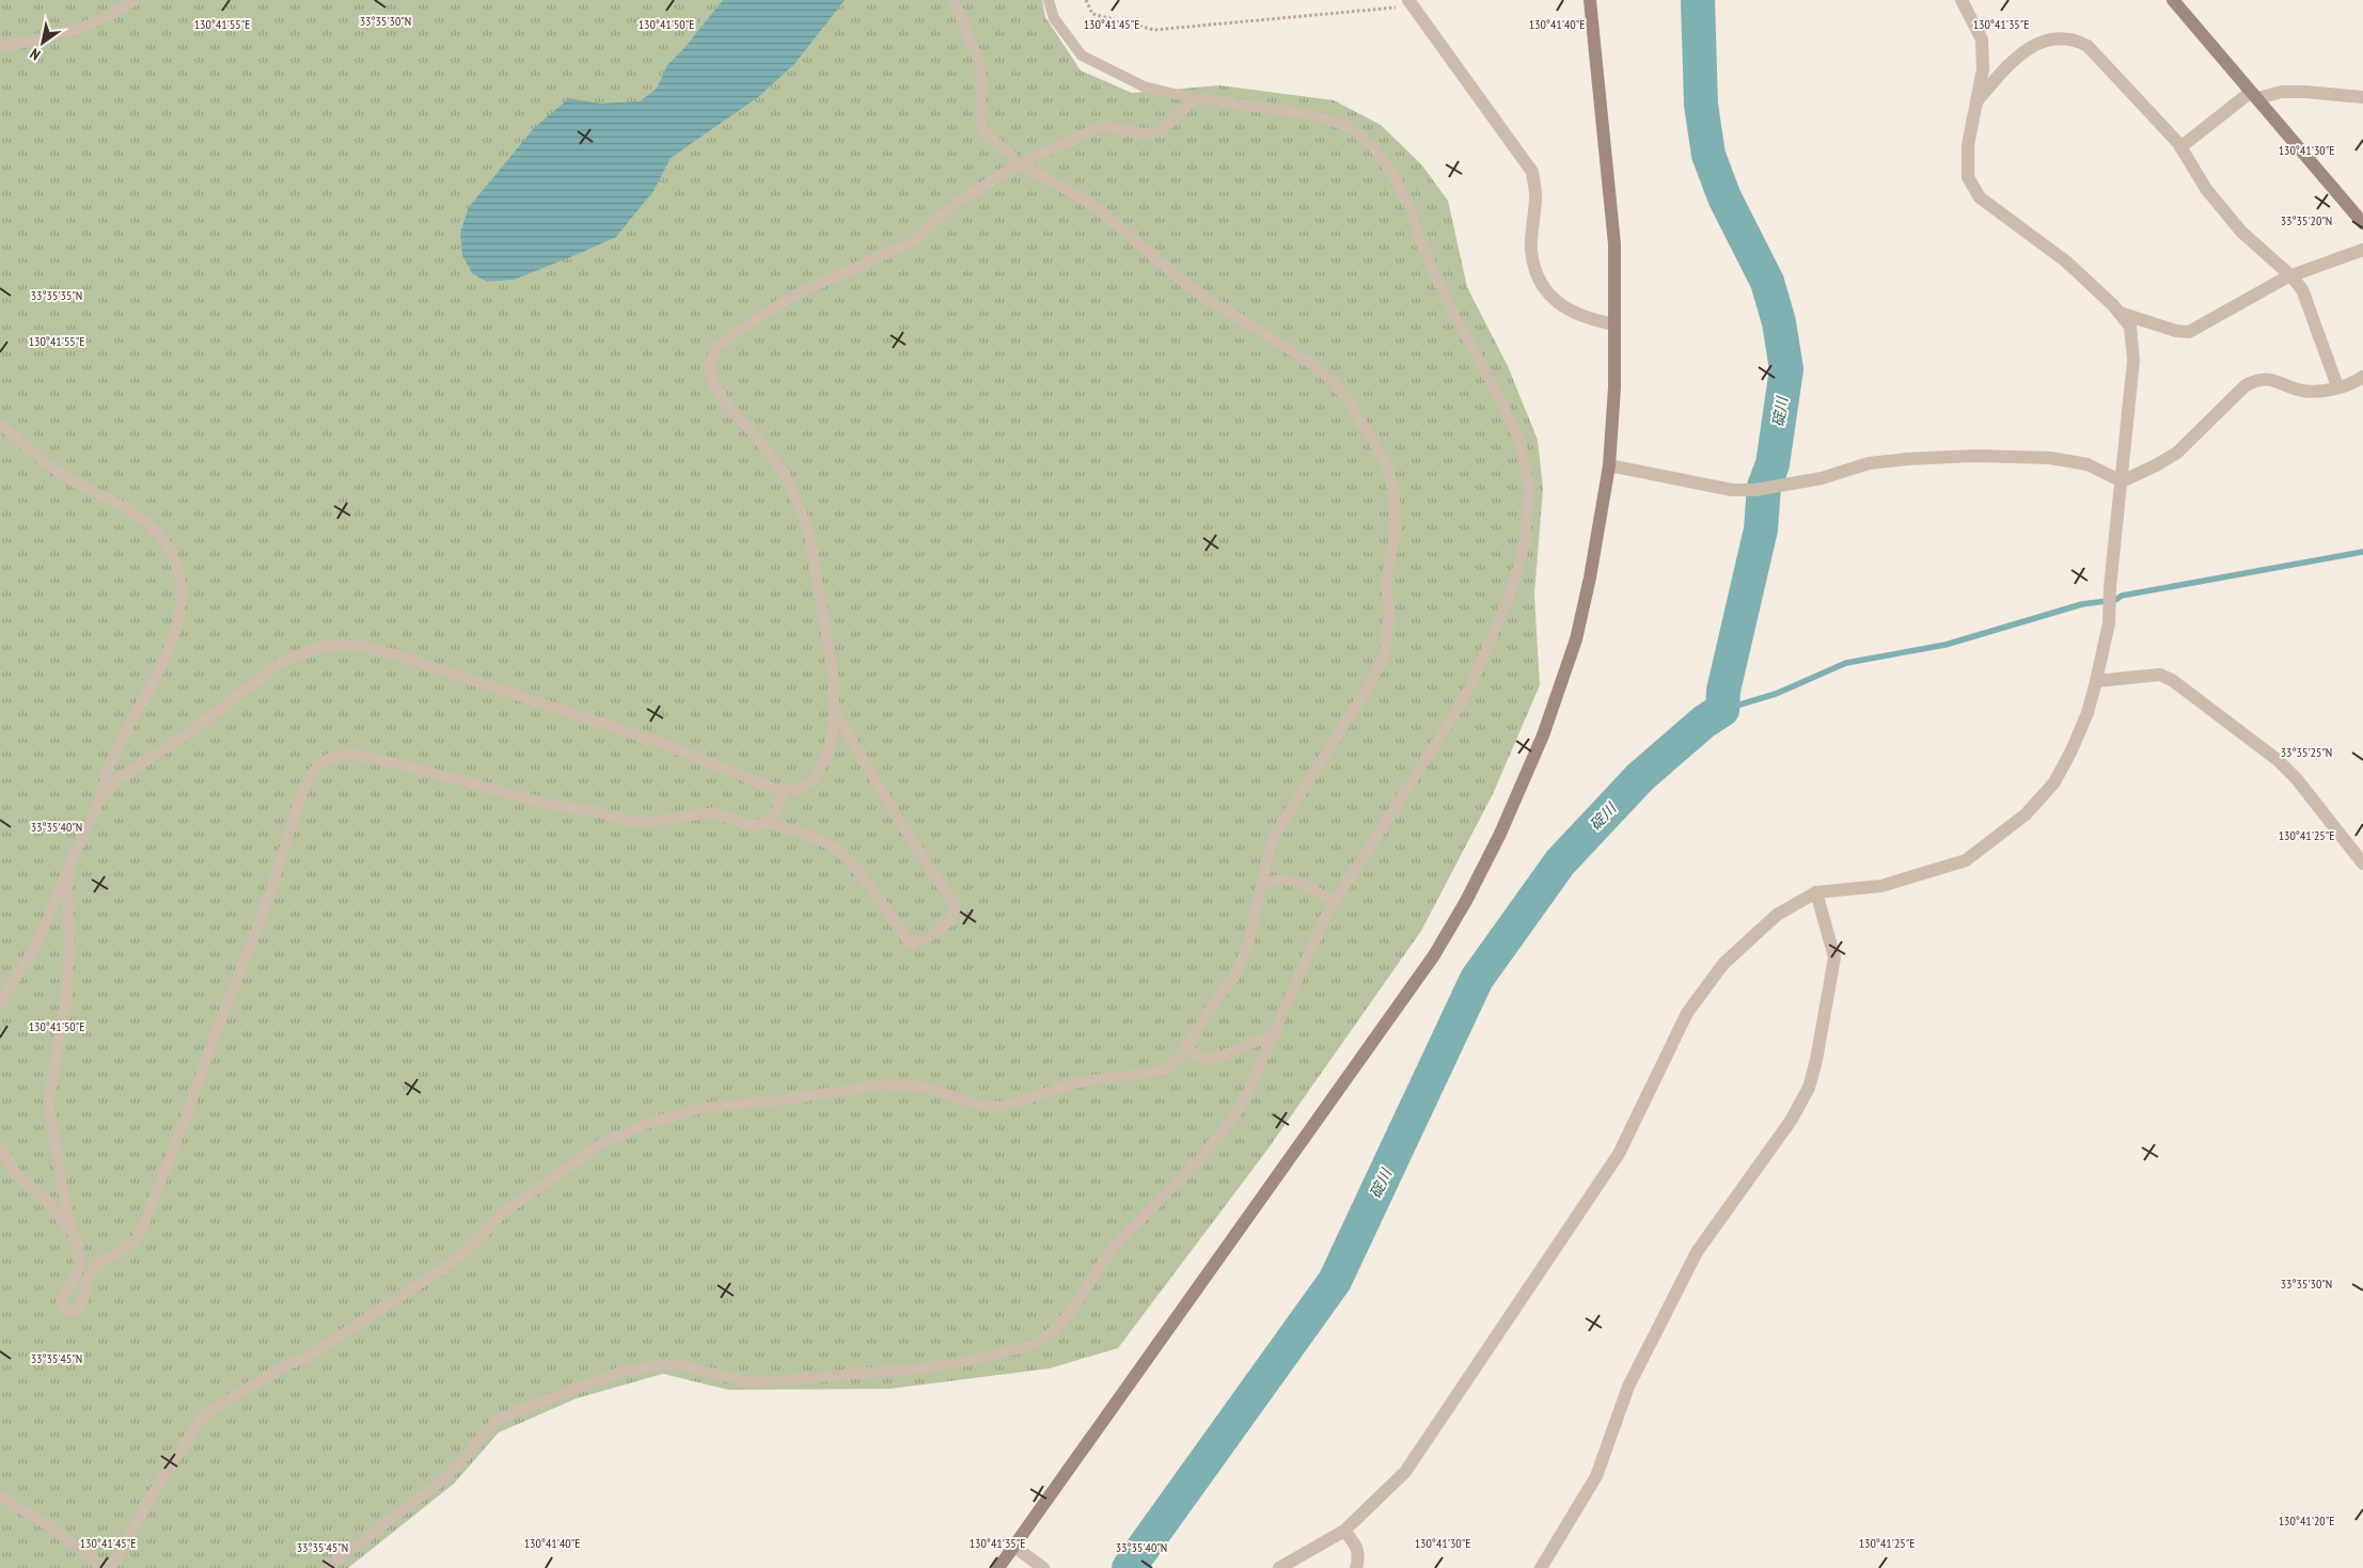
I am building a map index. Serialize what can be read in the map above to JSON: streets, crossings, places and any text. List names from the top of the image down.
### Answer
{
  "water": ["碇川"],
  "north": "bottom left",
  "coordinates": [
    "33°35'30\"N",
    "130°41'55\"E",
    "130°41'50\"E",
    "130°41'45\"E",
    "130°41'40\"E",
    "130°41'35\"E",
    "130°41'30\"E",
    "33°35'20\"N",
    "33°35'35\"N",
    "33°35'25\"N",
    "33°35'40\"N",
    "130°41'25\"E",
    "33°35'45\"N",
    "130°41'20\"E"
  ]
}
